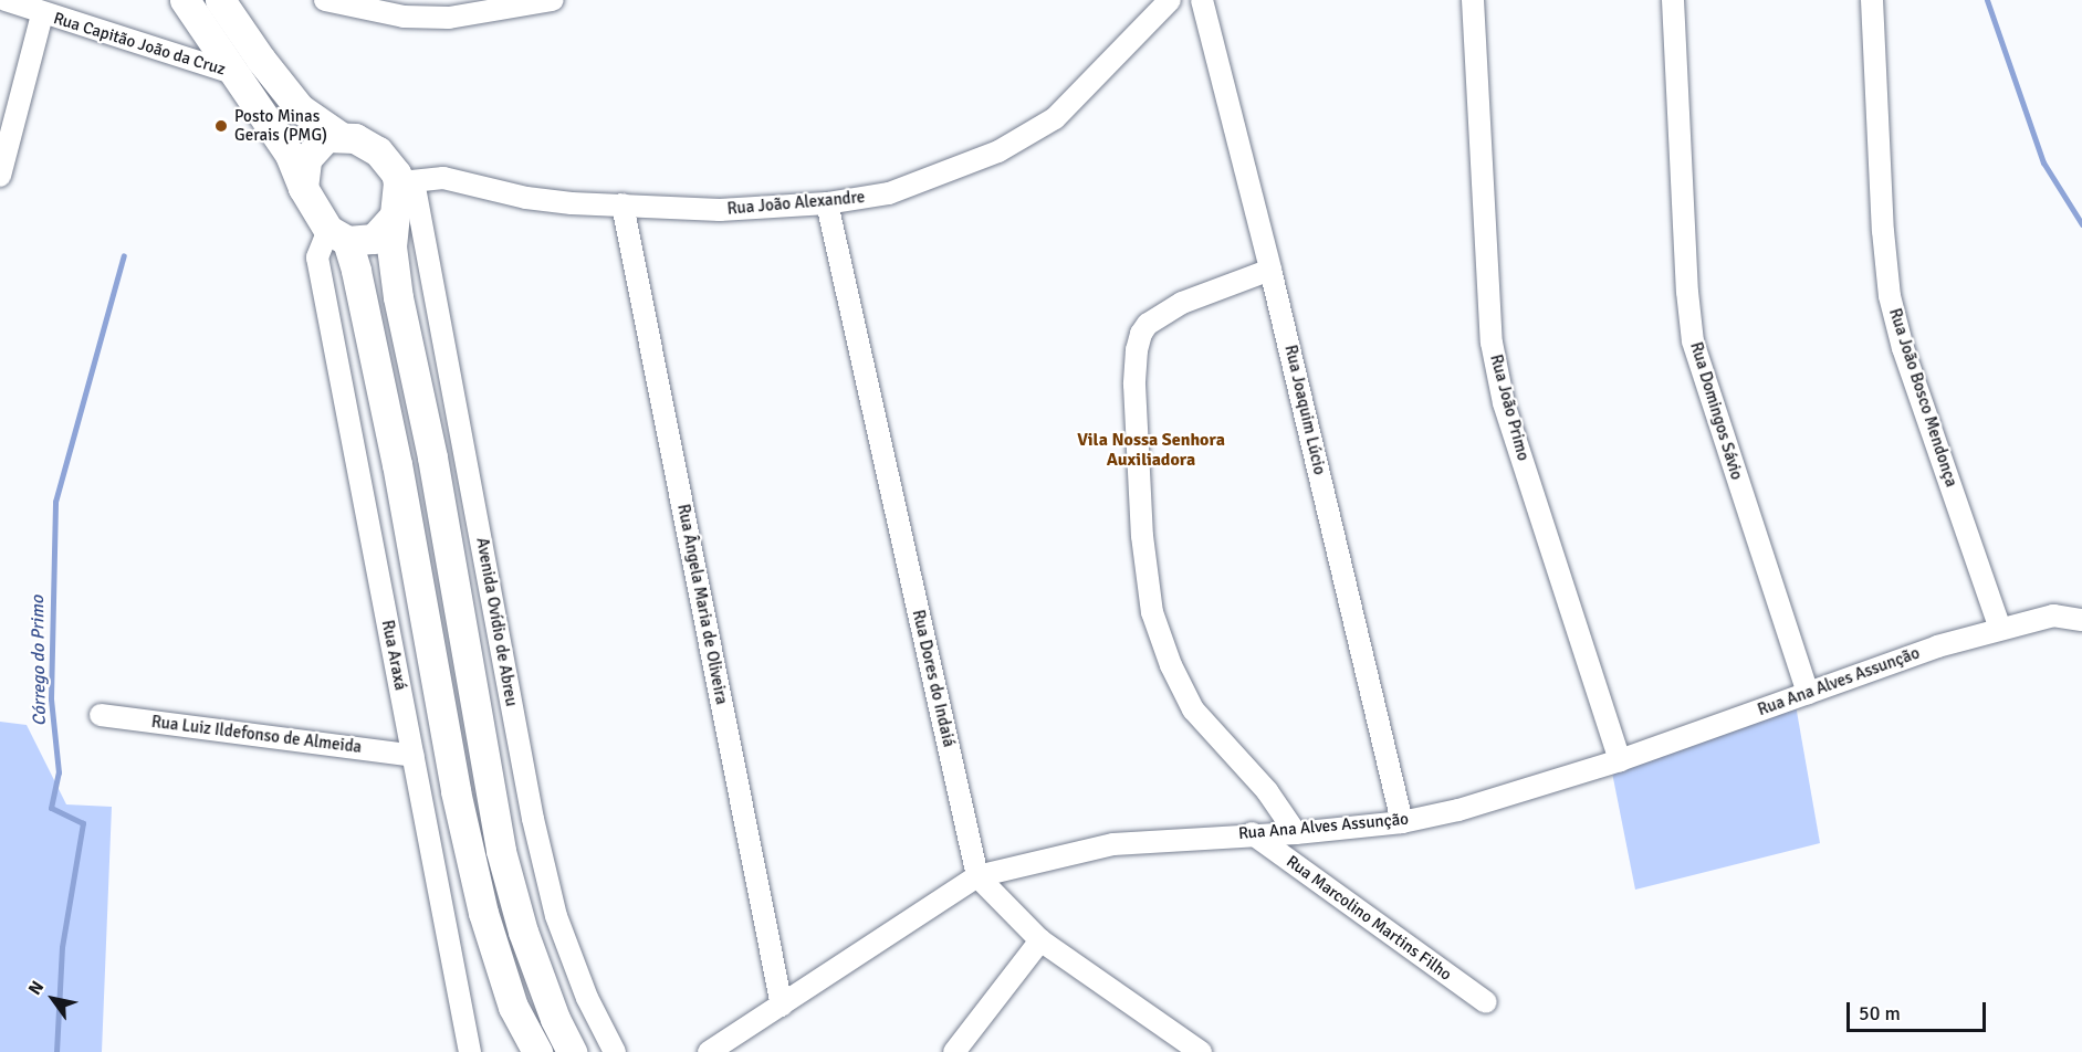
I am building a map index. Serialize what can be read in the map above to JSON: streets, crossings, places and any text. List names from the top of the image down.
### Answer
{
  "streets": {
    "street": [
      "Rua Capitão João da Cruz",
      "Rua João Alexandre",
      "Rua João Bosco Mendonça",
      "Rua João Primo",
      "Rua Joaquim Lúcio",
      "Rua Domingos Sávio",
      "Rua Ângela Maria de Oliveira",
      "Avenida Ovídio de Abreu",
      "Rua Araxá",
      "Rua Dores do Indaiá",
      "Rua Ana Alves Assunção",
      "Rua Luiz Ildefonso de Almeida",
      "Rua Marcolino Martins Filho"
    ]
  },
  "crossings": [
    ["Rua João Alexandre", "Rua Ângela Maria de Oliveira"],
    ["Rua João Alexandre", "Avenida Ovídio de Abreu"],
    ["Rua João Alexandre", "Rua Araxá"],
    ["Rua João Alexandre", "Rua Dores do Indaiá"],
    ["Rua João Bosco Mendonça", "Rua Ana Alves Assunção"],
    ["Rua João Primo", "Rua Ana Alves Assunção"],
    ["Rua Joaquim Lúcio", "Rua Ana Alves Assunção"],
    ["Rua Domingos Sávio", "Rua Ana Alves Assunção"],
    ["Rua Ângela Maria de Oliveira", "Rua Ana Alves Assunção"],
    ["Avenida Ovídio de Abreu", "Rua Araxá"],
    ["Rua Araxá", "Rua Luiz Ildefonso de Almeida"],
    ["Rua Dores do Indaiá", "Rua Ana Alves Assunção"],
    ["Rua Ana Alves Assunção", "Rua Marcolino Martins Filho"]
  ],
  "districts": ["Vila Nossa Senhora Auxiliadora"],
  "water": ["Córrego do Primo"],
  "places": ["Posto Minas Gerais (PMG)"],
  "scale_bar": "50 m",
  "north": "top left"
}
